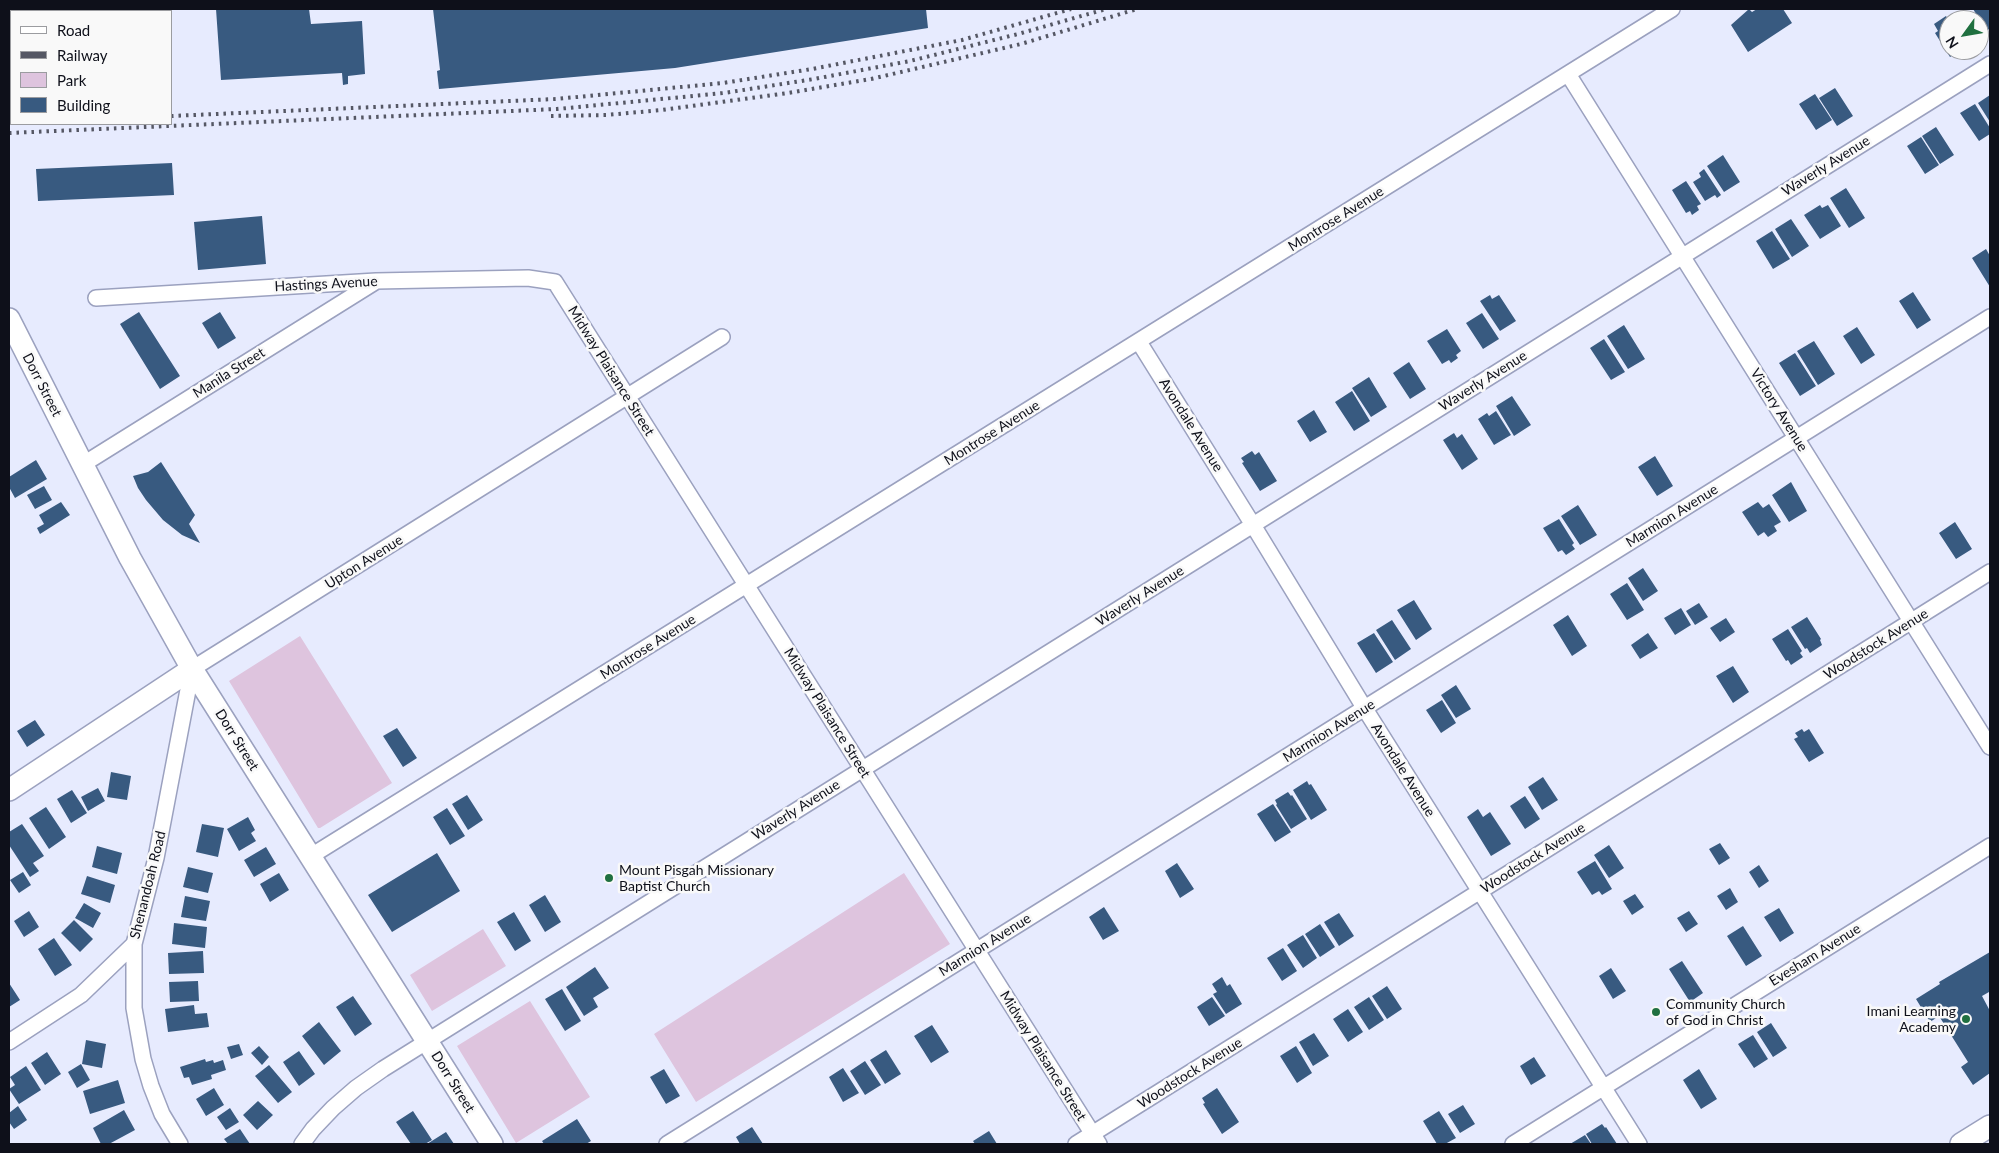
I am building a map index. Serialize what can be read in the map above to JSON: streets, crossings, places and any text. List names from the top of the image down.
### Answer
{
  "streets": {
    "main road": ["Dorr Street", "Upton Avenue"],
    "street": [
      "Waverly Avenue",
      "Montrose Avenue",
      "Hastings Avenue",
      "Midway Plaisance Street",
      "Manila Street",
      "Victory Avenue",
      "Avondale Avenue",
      "Marmion Avenue",
      "Woodstock Avenue",
      "Shenandoah Road",
      "Evesham Avenue"
    ]
  },
  "crossings": [
    ["Waverly Avenue", "Midway Plaisance Street"],
    ["Waverly Avenue", "Dorr Street"],
    ["Waverly Avenue", "Victory Avenue"],
    ["Waverly Avenue", "Avondale Avenue"],
    ["Montrose Avenue", "Midway Plaisance Street"],
    ["Montrose Avenue", "Dorr Street"],
    ["Montrose Avenue", "Victory Avenue"],
    ["Montrose Avenue", "Avondale Avenue"],
    ["Hastings Avenue", "Midway Plaisance Street"],
    ["Hastings Avenue", "Manila Street"],
    ["Midway Plaisance Street", "Marmion Avenue"],
    ["Midway Plaisance Street", "Upton Avenue"],
    ["Midway Plaisance Street", "Woodstock Avenue"],
    ["Manila Street", "Dorr Street"],
    ["Dorr Street", "Upton Avenue"],
    ["Dorr Street", "Shenandoah Road"],
    ["Victory Avenue", "Marmion Avenue"],
    ["Victory Avenue", "Woodstock Avenue"],
    ["Avondale Avenue", "Marmion Avenue"],
    ["Avondale Avenue", "Woodstock Avenue"],
    ["Avondale Avenue", "Evesham Avenue"],
    ["Upton Avenue", "Shenandoah Road"]
  ],
  "places": ["Mount Pisgah Missionary Baptist Church", "Community Church of God in Christ", "Imani Learning Academy"],
  "legend": [
    "Road",
    "Railway",
    "Park",
    "Building"
  ],
  "north": "bottom left"
}
